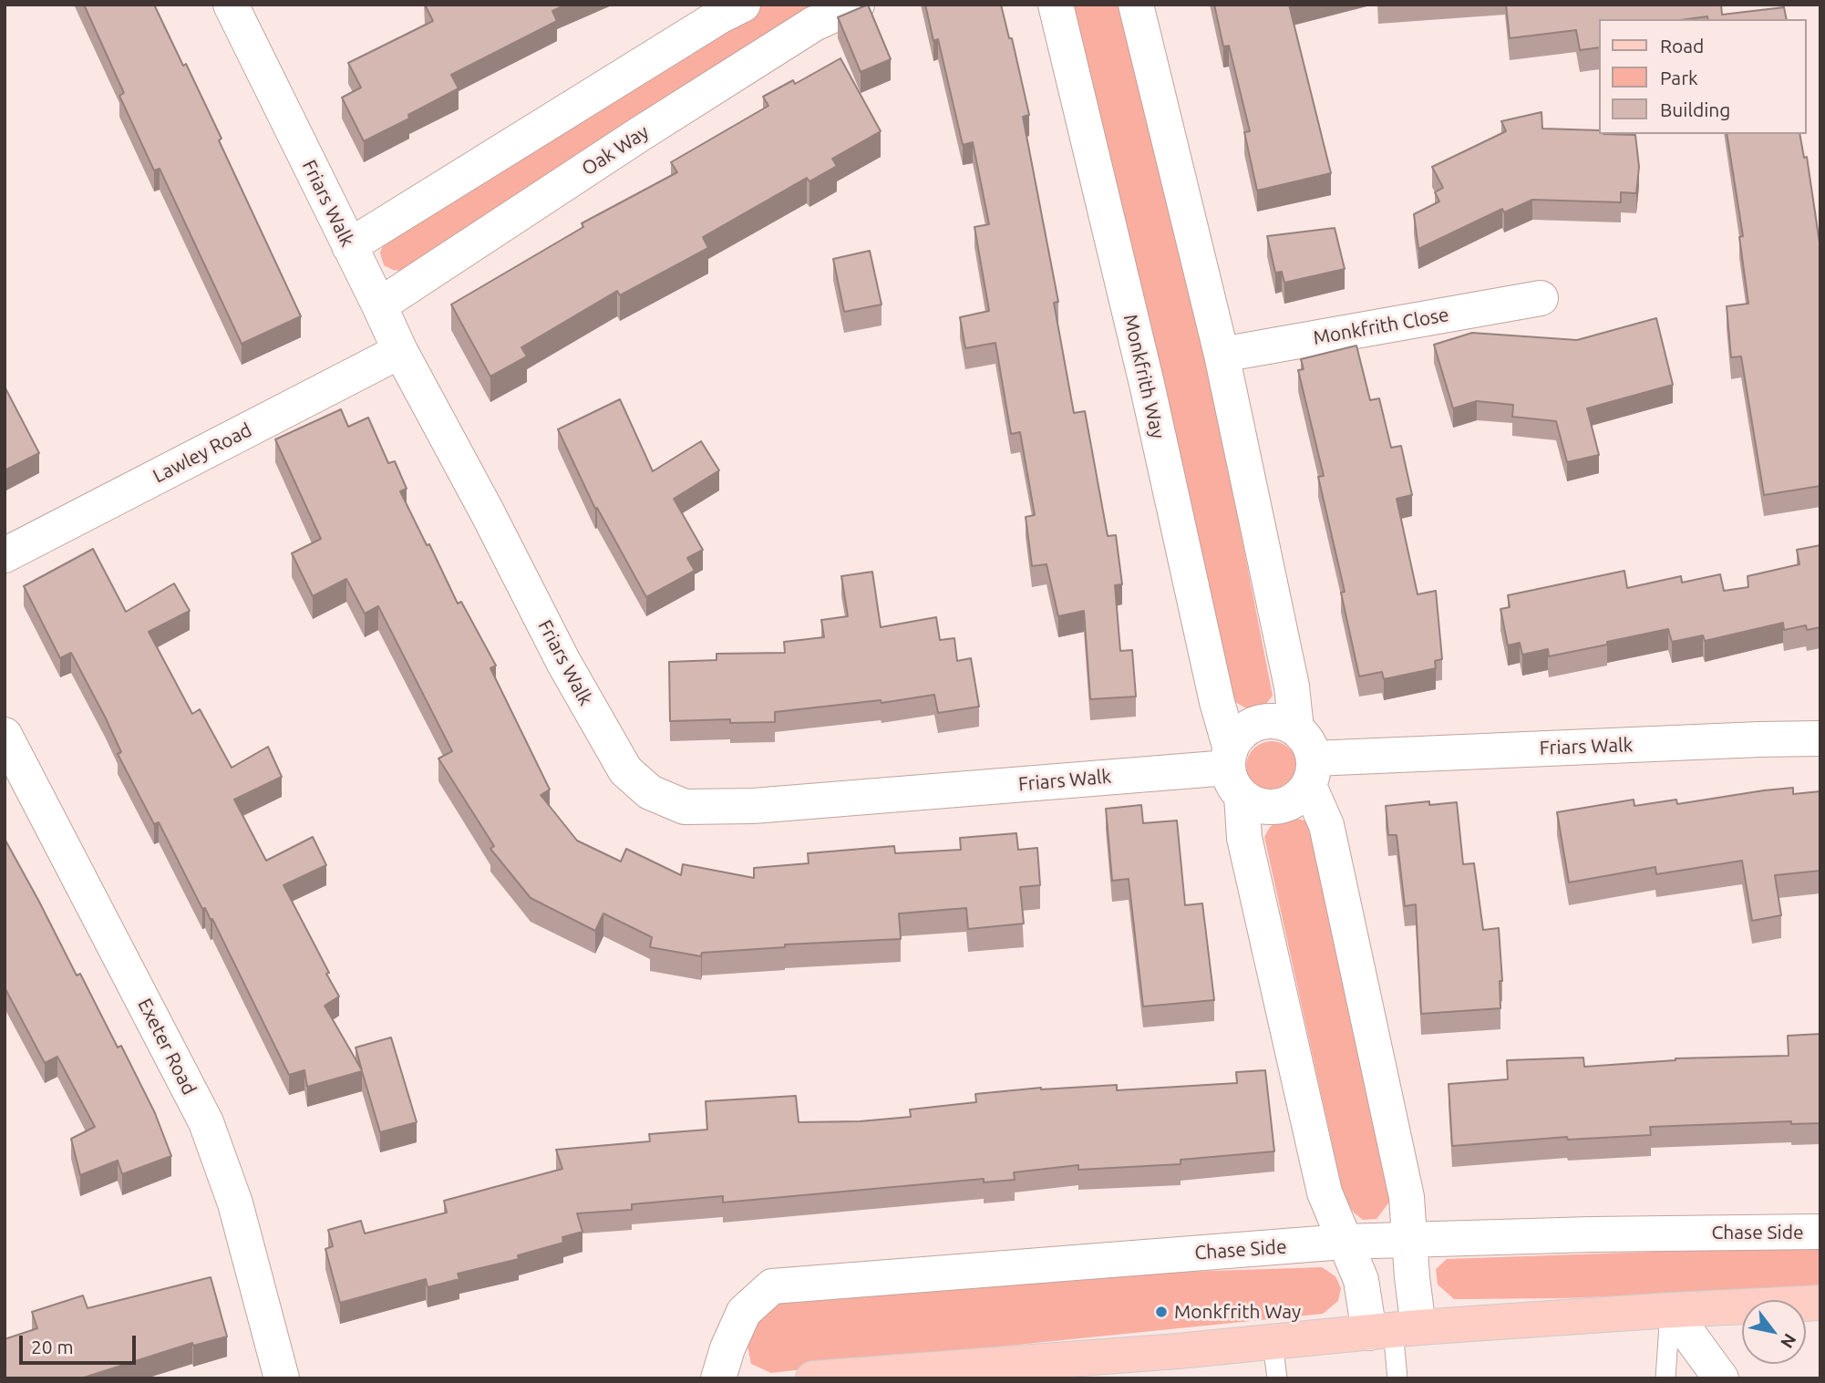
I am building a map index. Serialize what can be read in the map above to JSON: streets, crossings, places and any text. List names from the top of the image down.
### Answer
{
  "streets": {
    "street": [
      "Oak Way",
      "Friars Walk",
      "Monkfrith Close",
      "Monkfrith Way",
      "Lawley Road",
      "Exeter Road",
      "Chase Side"
    ]
  },
  "crossings": [
    ["Oak Way", "Friars Walk"],
    ["Friars Walk", "Monkfrith Way"],
    ["Friars Walk", "Lawley Road"],
    ["Monkfrith Way", "Chase Side"]
  ],
  "places": ["Monkfrith Way"],
  "legend": ["Road", "Park", "Building"],
  "scale_bar": "20 m",
  "north": "bottom right"
}
